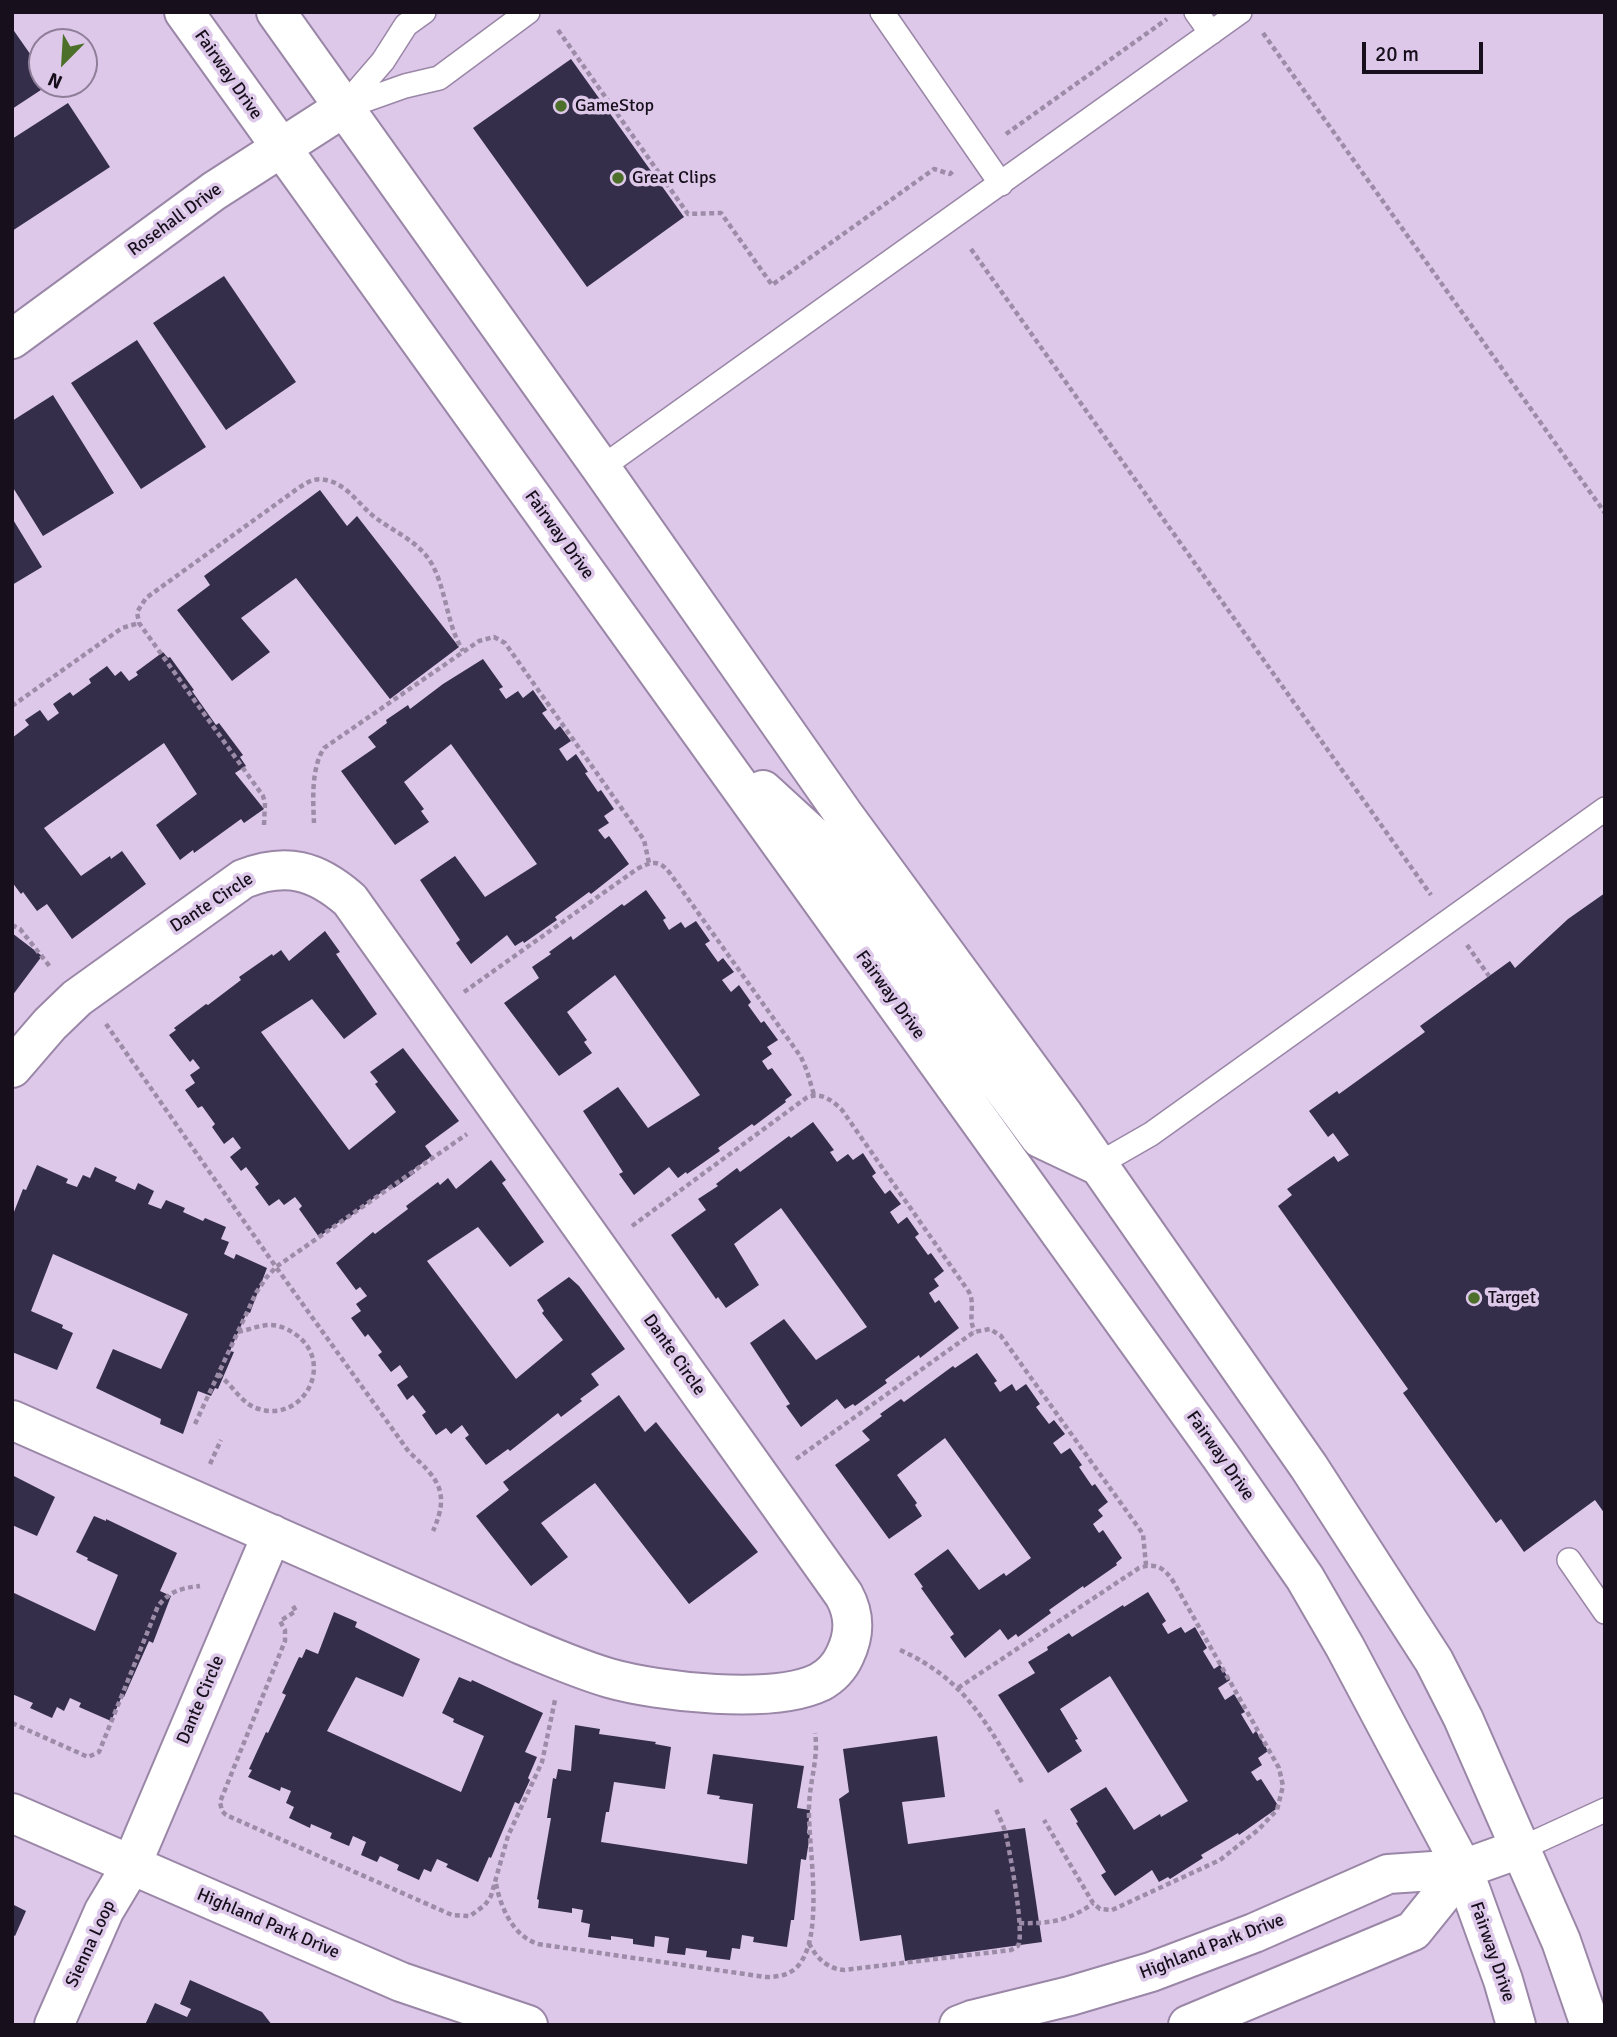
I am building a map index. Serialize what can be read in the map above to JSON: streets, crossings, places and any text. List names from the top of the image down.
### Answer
{
  "streets": {
    "main road": [
      "Fairway Drive",
      "Rosehall Drive",
      "Dante Circle",
      "Highland Park Drive",
      "Sienna Loop"
    ]
  },
  "crossings": [
    ["Fairway Drive", "Rosehall Drive"],
    ["Fairway Drive", "Highland Park Drive"],
    ["Dante Circle", "Highland Park Drive"],
    ["Dante Circle", "Sienna Loop"],
    ["Highland Park Drive", "Sienna Loop"]
  ],
  "places": ["GameStop", "Great Clips", "Target"],
  "scale_bar": "20 m",
  "north": "bottom left"
}
